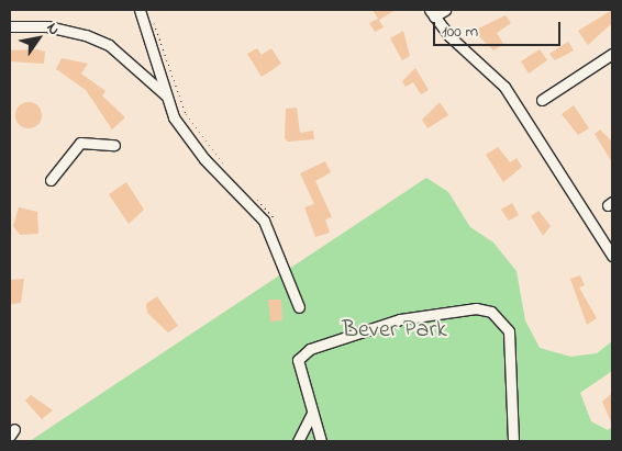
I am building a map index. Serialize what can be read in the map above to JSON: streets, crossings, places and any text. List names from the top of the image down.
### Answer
{
  "parks": ["Bever Park"],
  "scale_bar": "100 m",
  "north": "top right"
}
